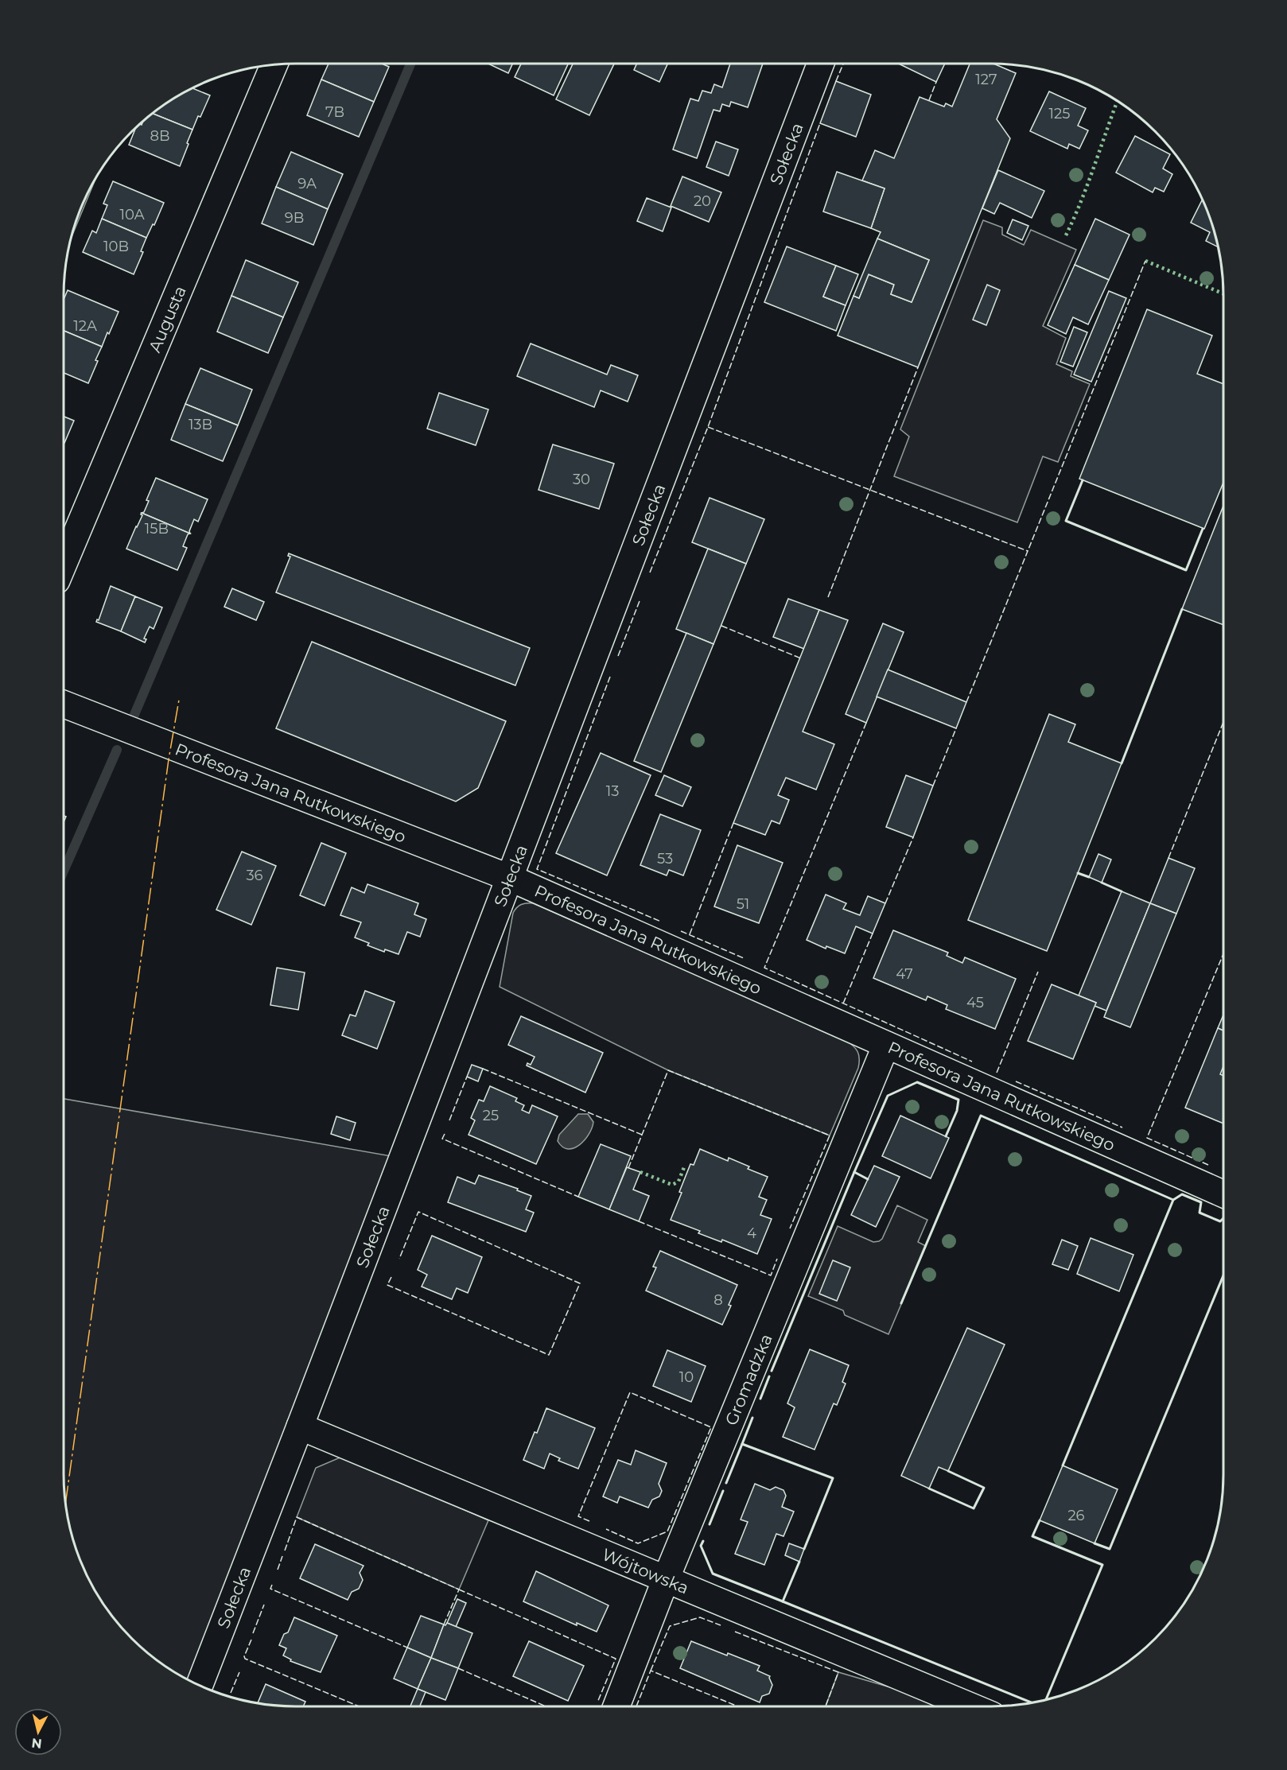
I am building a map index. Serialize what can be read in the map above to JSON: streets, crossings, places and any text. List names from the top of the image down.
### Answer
{
  "streets": {
    "street": [
      "Sołecka",
      "Augusta",
      "Profesora Jana Rutkowskiego",
      "Gromadzka",
      "Wójtowska"
    ]
  },
  "crossings": [
    ["Sołecka", "Profesora Jana Rutkowskiego"],
    ["Sołecka", "Wójtowska"],
    ["Profesora Jana Rutkowskiego", "Gromadzka"],
    ["Gromadzka", "Wójtowska"]
  ],
  "house_numbers": [
    "127",
    "7B",
    "125",
    "8B",
    "9A",
    "20",
    "10A",
    "9B",
    "10B",
    "12A",
    "13B",
    "30",
    "15B",
    "13",
    "53",
    "36",
    "51",
    "47",
    "45",
    "25",
    "4",
    "8",
    "10",
    "26"
  ],
  "north": "bottom"
}
